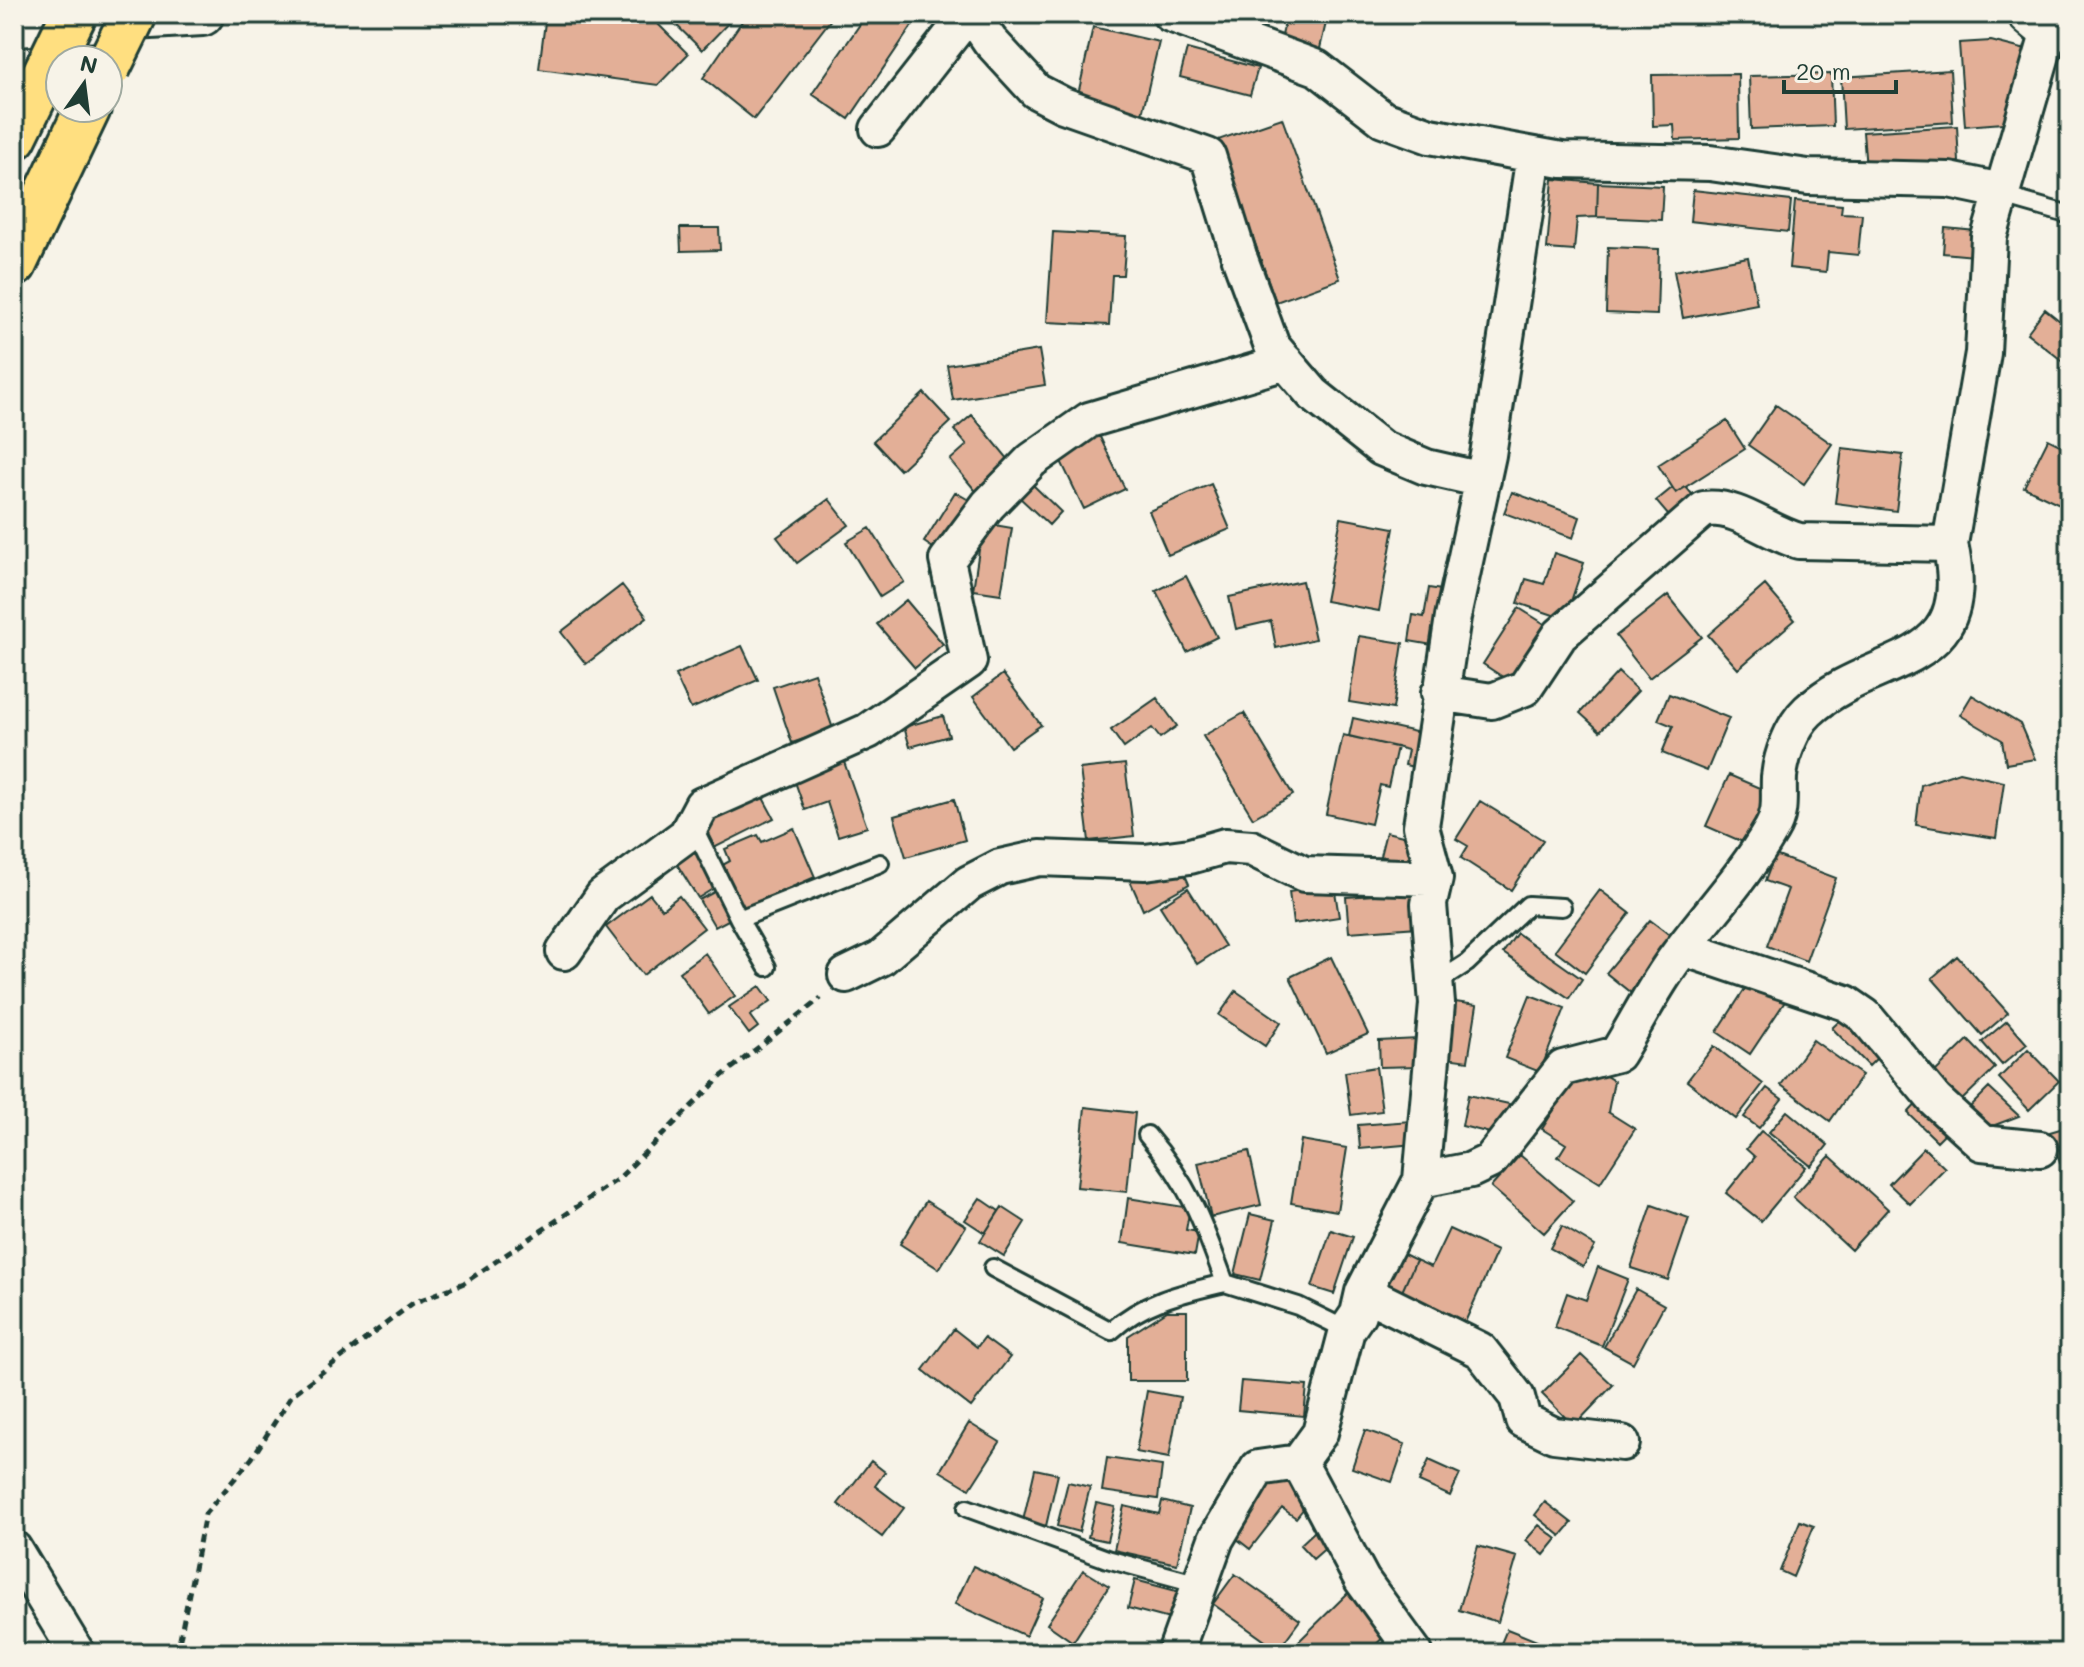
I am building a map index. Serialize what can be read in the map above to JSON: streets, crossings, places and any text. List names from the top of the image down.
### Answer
{
  "scale_bar": "20 m",
  "north": "top"
}
